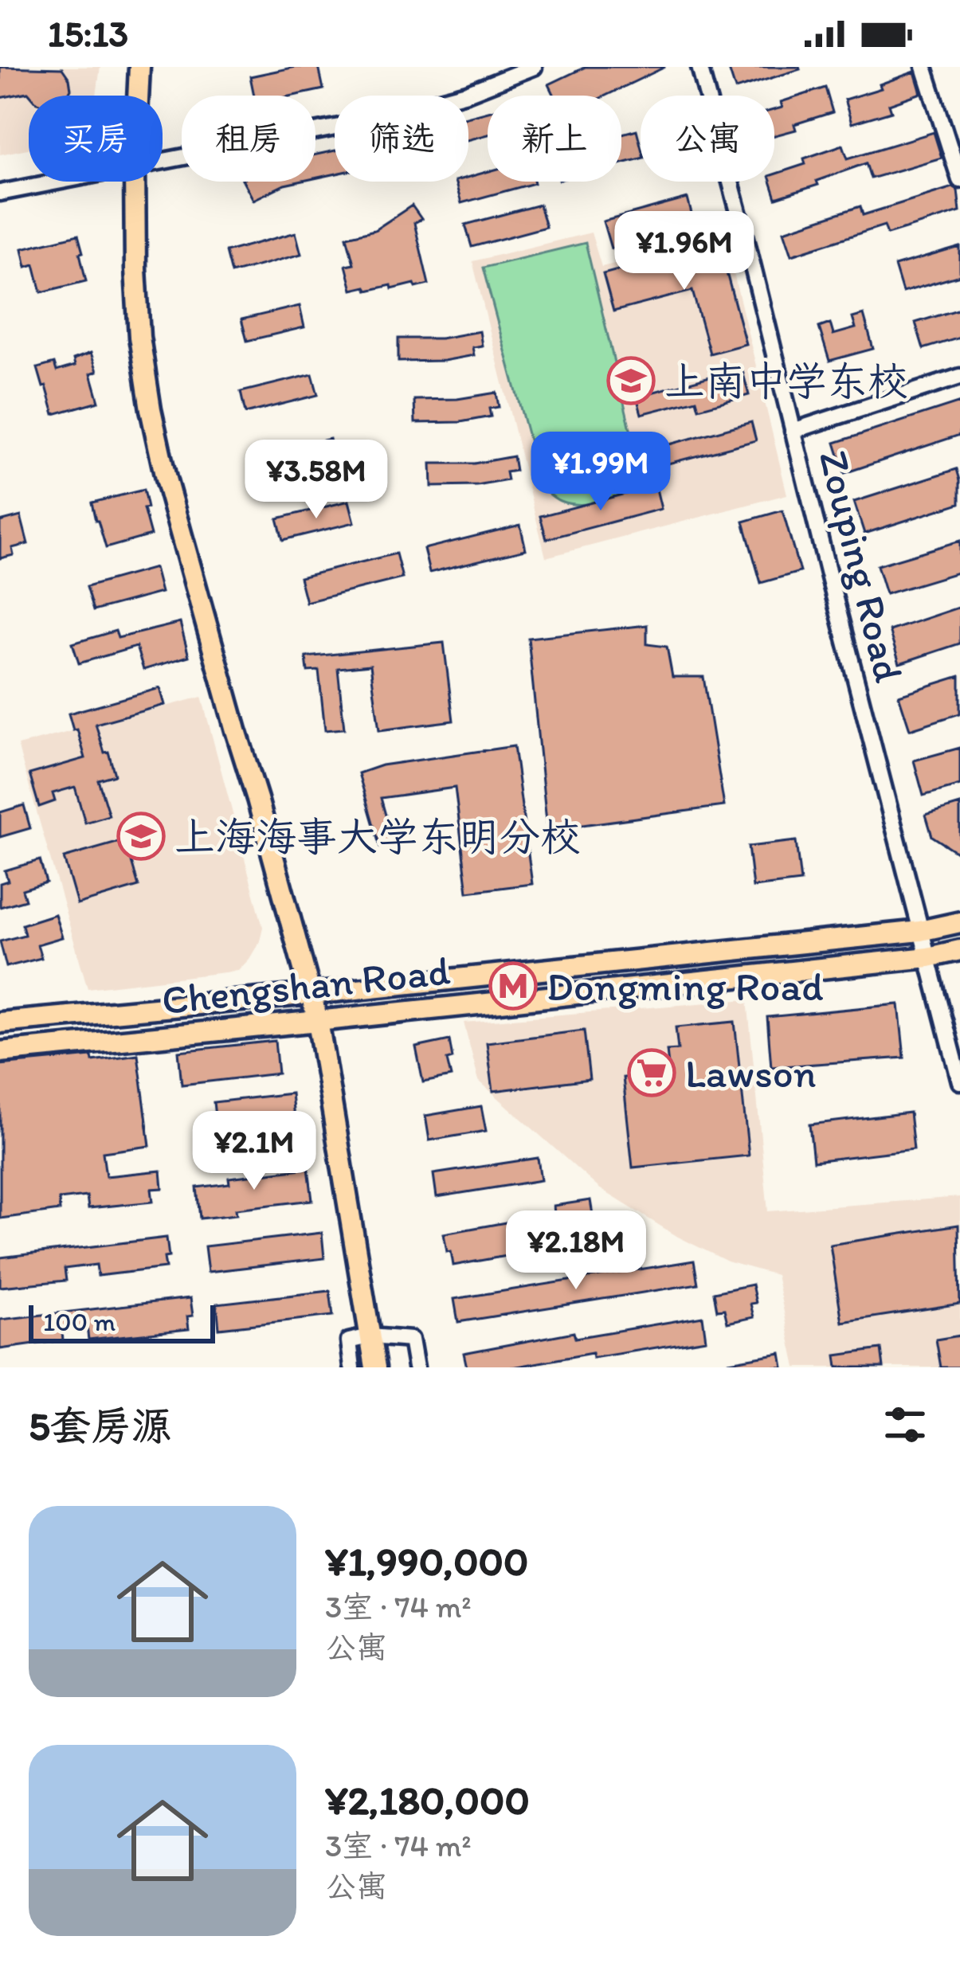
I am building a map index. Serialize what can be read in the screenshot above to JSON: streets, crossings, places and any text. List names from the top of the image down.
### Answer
{
  "streets": {
    "main road": ["Chengshan Road"],
    "street": ["Zouping Road"]
  },
  "crossings": [
    ["Zouping Road", "Chengshan Road"]
  ],
  "places": {
    "school or university": ["上南中学东校", "上海海事大学东明分校"],
    "metro station": ["Dongming Road"],
    "supermarket": ["Lawson"]
  },
  "scale_bar": "100 m",
  "page": {
    "status": "15:13",
    "chip": [
      "买房",
      "租房",
      "筛选",
      "新上",
      "公寓"
    ],
    "price": [
      "¥1.96M",
      "¥1.99M",
      "¥3.58M",
      "¥2.1M",
      "¥2.18M"
    ],
    "scale": "100 m",
    "heading": "5套房源",
    "list": [
      {
        "name": "¥1,990,000",
        "note": "3室 · 74 m² · 公寓"
      },
      {
        "name": "¥2,180,000",
        "note": "3室 · 74 m² · 公寓"
      }
    ]
  }
}
